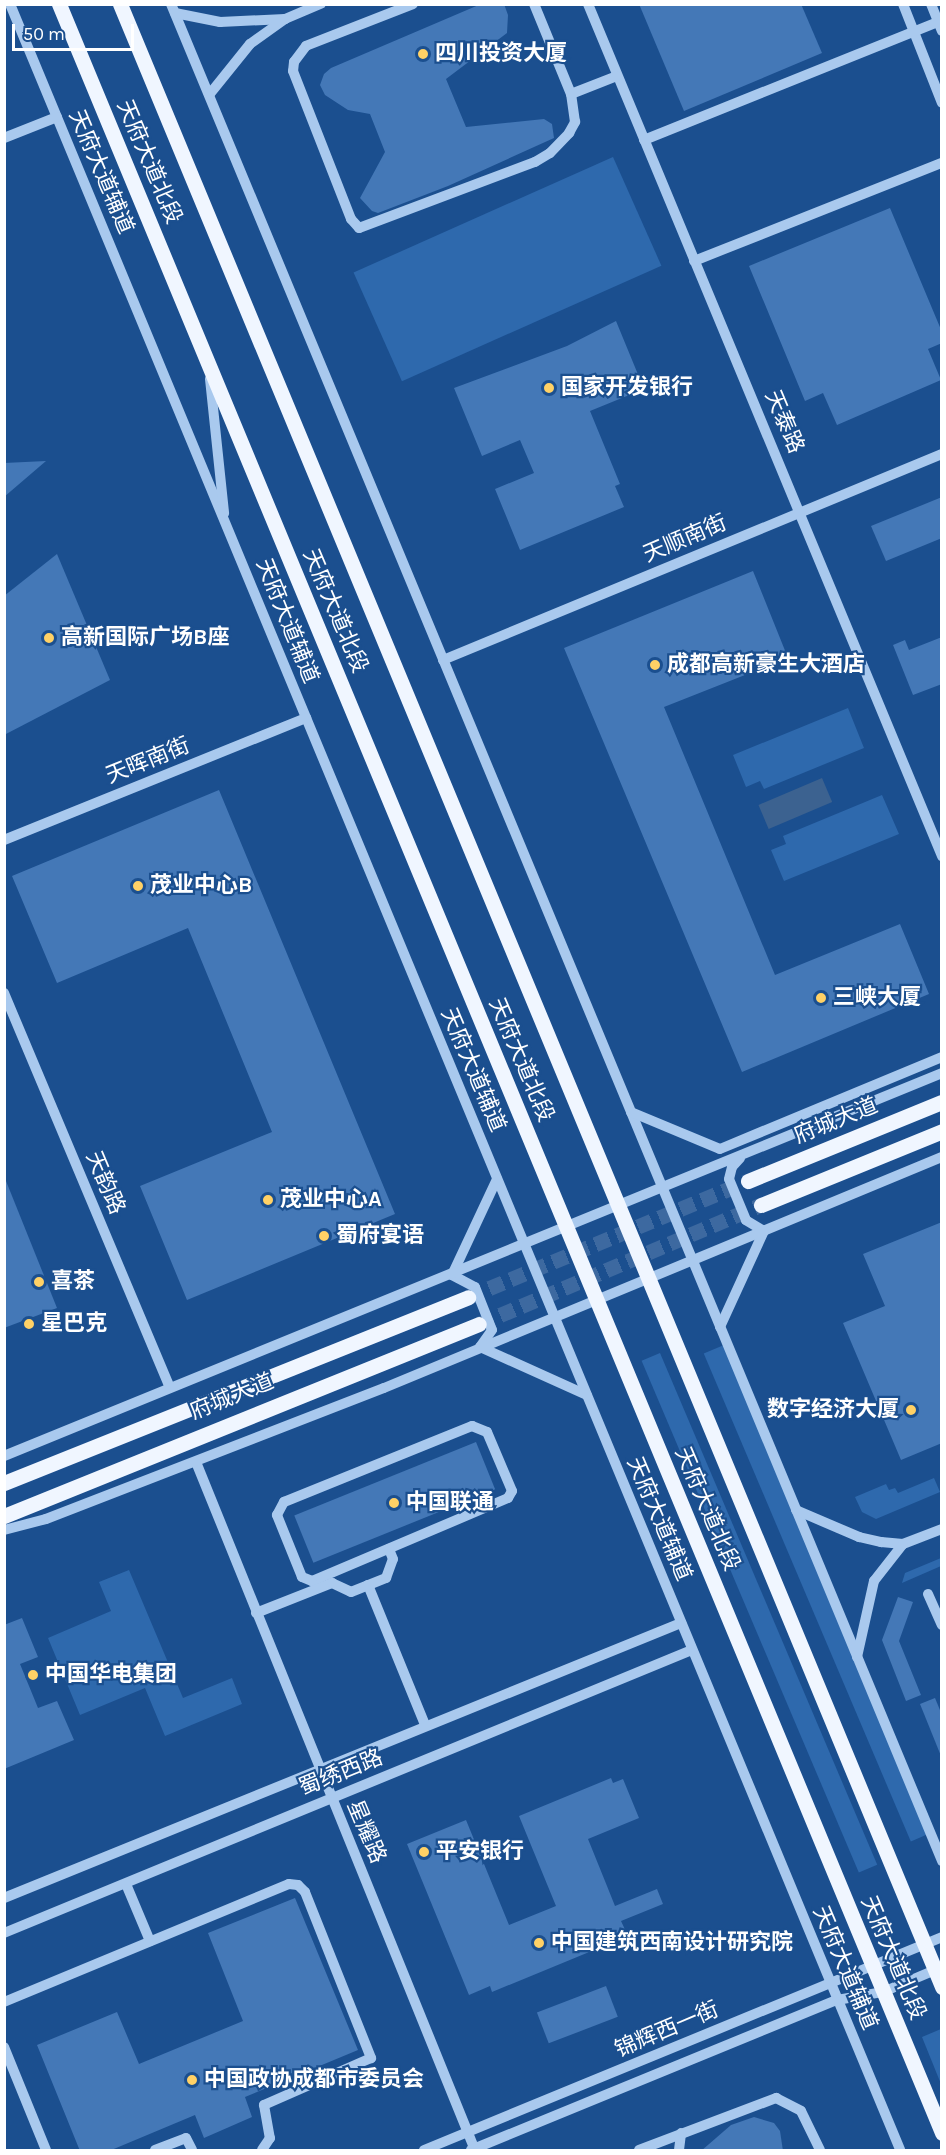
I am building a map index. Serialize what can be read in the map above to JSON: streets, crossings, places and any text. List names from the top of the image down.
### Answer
{
  "streets": {
    "main road": ["天府大道北段", "府城大道"],
    "street": [
      "天府大道辅道",
      "天泰路",
      "天顺南街",
      "天晖南街",
      "天韵路",
      "蜀绣西路",
      "星耀路",
      "锦辉西一街"
    ]
  },
  "crossings": [
    ["天府大道北段", "锦辉西一街"],
    ["天府大道辅道", "天晖南街"],
    ["天府大道辅道", "蜀绣西路"],
    ["天府大道辅道", "锦辉西一街"],
    ["天泰路", "天顺南街"],
    ["蜀绣西路", "星耀路"],
    ["星耀路", "锦辉西一街"]
  ],
  "places": [
    "四川投资大厦",
    "国家开发银行",
    "高新国际广场B座",
    "成都高新豪生大酒店",
    "茂业中心B",
    "三峡大厦",
    "茂业中心A",
    "蜀府宴语",
    "喜茶",
    "星巴克",
    "数字经济大厦",
    "中国联通",
    "中国华电集团",
    "平安银行",
    "中国建筑西南设计研究院",
    "中国政协成都市委员会"
  ],
  "scale_bar": "50 m"
}
